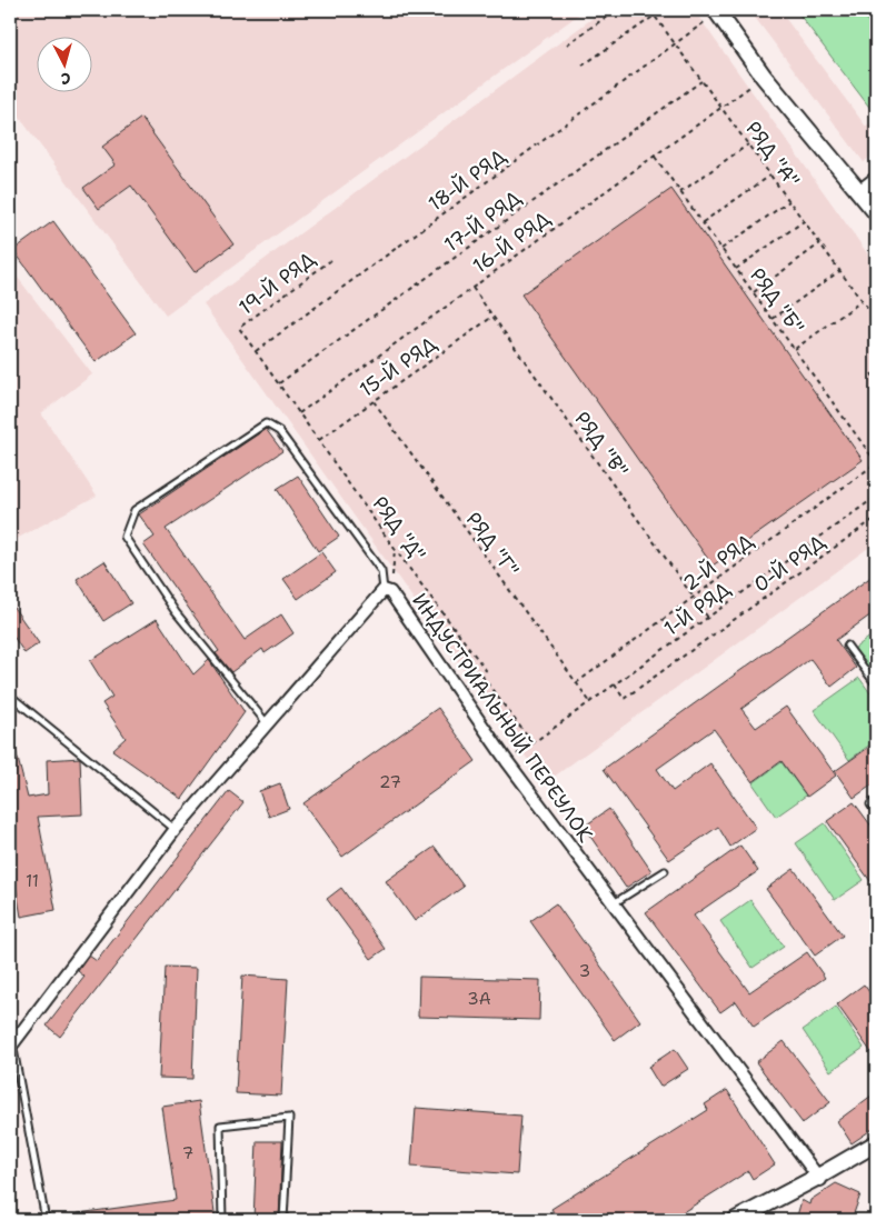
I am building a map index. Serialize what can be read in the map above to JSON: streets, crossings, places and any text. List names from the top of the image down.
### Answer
{
  "streets": {
    "street": ["ИНДУСТРИАЛЬНЫЙ ПЕРЕУЛОК"],
    "path": [
      "РЯД \"А\"",
      "18-Й РЯД",
      "17-Й РЯД",
      "16-Й РЯД",
      "19-Й РЯД",
      "РЯД \"Б\"",
      "15-Й РЯД",
      "РЯД \"В\"",
      "РЯД \"Д\"",
      "РЯД \"Г\"",
      "2-Й РЯД",
      "0-Й РЯД",
      "1-Й РЯД"
    ]
  },
  "crossings": [
    ["РЯД \"А\"", "18-Й РЯД"],
    ["РЯД \"А\"", "17-Й РЯД"],
    ["РЯД \"А\"", "16-Й РЯД"],
    ["18-Й РЯД", "РЯД \"Д\""],
    ["17-Й РЯД", "РЯД \"Д\""],
    ["16-Й РЯД", "РЯД \"Б\""],
    ["16-Й РЯД", "РЯД \"В\""],
    ["16-Й РЯД", "РЯД \"Д\""],
    ["19-Й РЯД", "РЯД \"Д\""],
    ["РЯД \"Б\"", "2-Й РЯД"],
    ["15-Й РЯД", "РЯД \"В\""],
    ["15-Й РЯД", "РЯД \"Д\""],
    ["15-Й РЯД", "РЯД \"Г\""],
    ["РЯД \"В\"", "2-Й РЯД"],
    ["РЯД \"В\"", "1-Й РЯД"],
    ["РЯД \"Д\"", "1-Й РЯД"],
    ["РЯД \"Г\"", "2-Й РЯД"],
    ["РЯД \"Г\"", "1-Й РЯД"],
    ["0-Й РЯД", "1-Й РЯД"],
    ["1-Й РЯД", "ИНДУСТРИАЛЬНЫЙ ПЕРЕУЛОК"]
  ],
  "house_numbers": [
    "27",
    "11",
    "3",
    "3А",
    "7"
  ],
  "north": "bottom"
}
